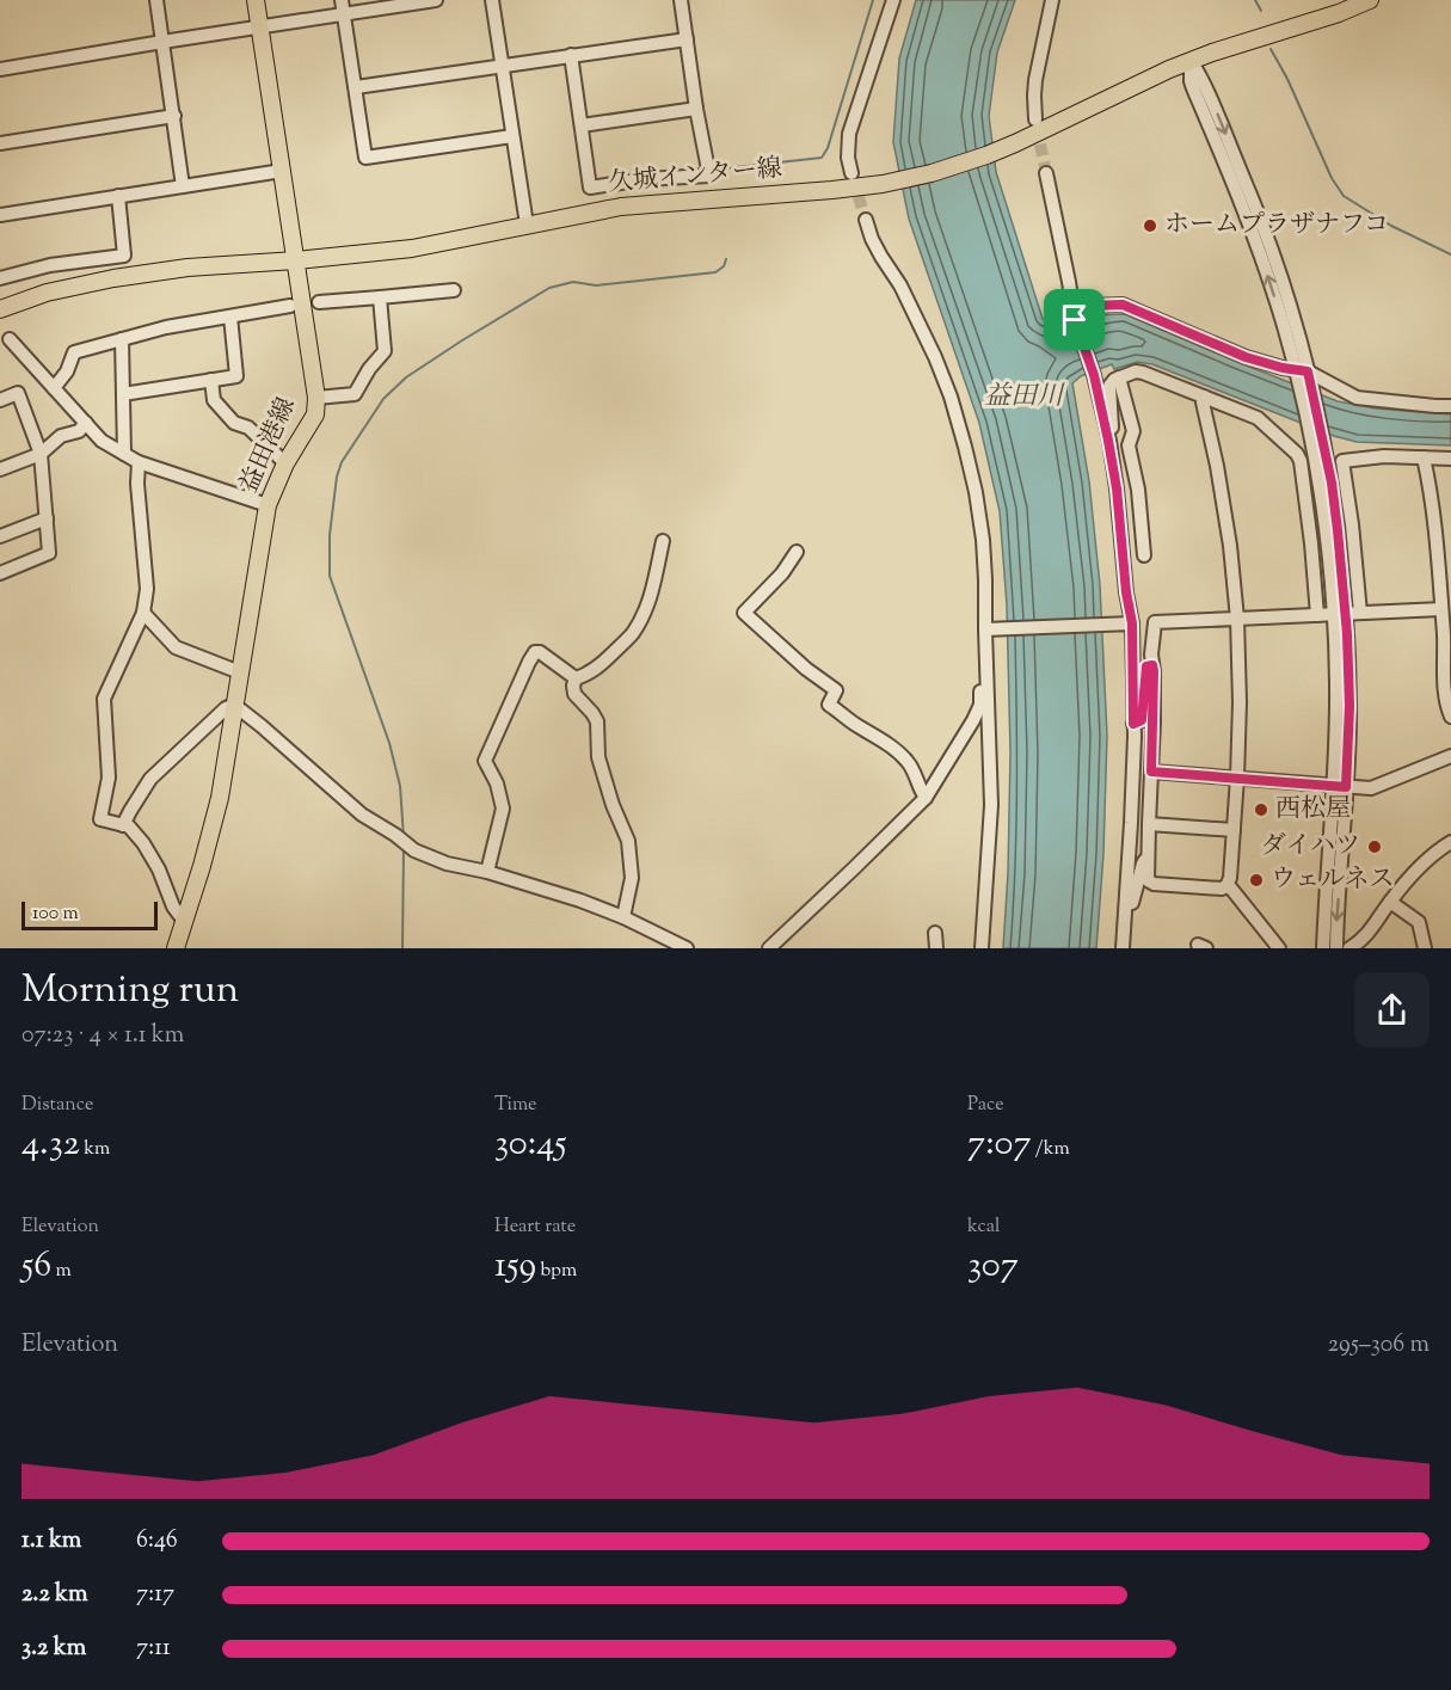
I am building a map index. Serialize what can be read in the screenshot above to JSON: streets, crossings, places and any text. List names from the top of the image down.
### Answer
{
  "streets": {
    "main road": ["久城インター線", "益田港線"]
  },
  "crossings": [
    ["久城インター線", "益田港線"]
  ],
  "water": ["益田川"],
  "places": [
    "ホームプラザナフコ",
    "西松屋",
    "ダイハツ",
    "ウェルネス"
  ],
  "scale_bar": "100 m",
  "page": {
    "scale": "100 m",
    "heading": ["Morning run", "07:23 · 4 × 1.1 km"],
    "stats": [
      ["Distance", "4.32 km"],
      ["Time", "30:45"],
      ["Pace", "7:07 /km"],
      ["Elevation", "56 m"],
      ["Heart rate", "159 bpm"],
      ["kcal", "307"]
    ],
    "chart": ["Elevation", "295–306 m"],
    "list": [
      {
        "name": "1.1 km",
        "note": "6:46"
      },
      {
        "name": "2.2 km",
        "note": "7:17"
      },
      {
        "name": "3.2 km",
        "note": "7:11"
      }
    ]
  }
}
